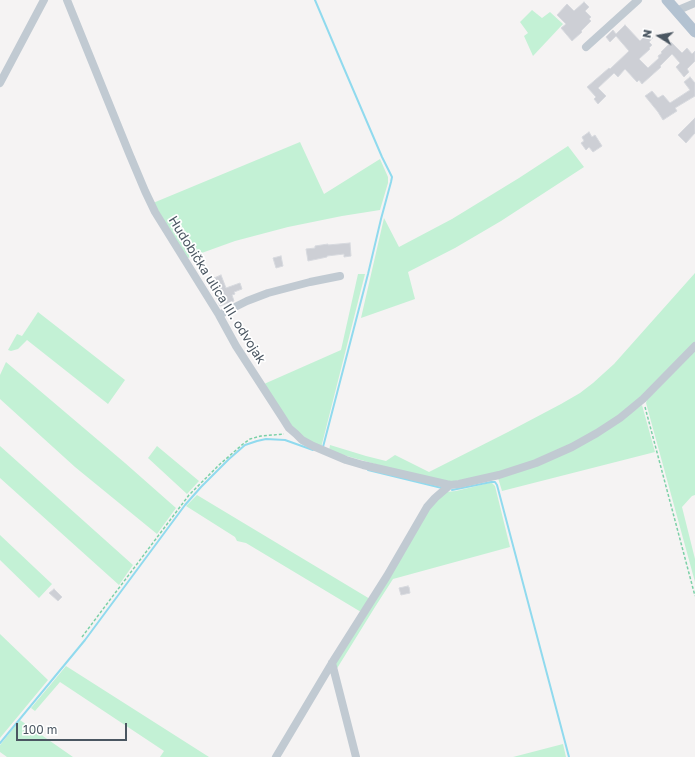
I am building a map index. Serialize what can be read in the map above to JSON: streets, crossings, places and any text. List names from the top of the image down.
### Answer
{
  "streets": {
    "street": ["Hudobička ulica III. odvojak"]
  },
  "scale_bar": "100 m",
  "north": "left"
}
